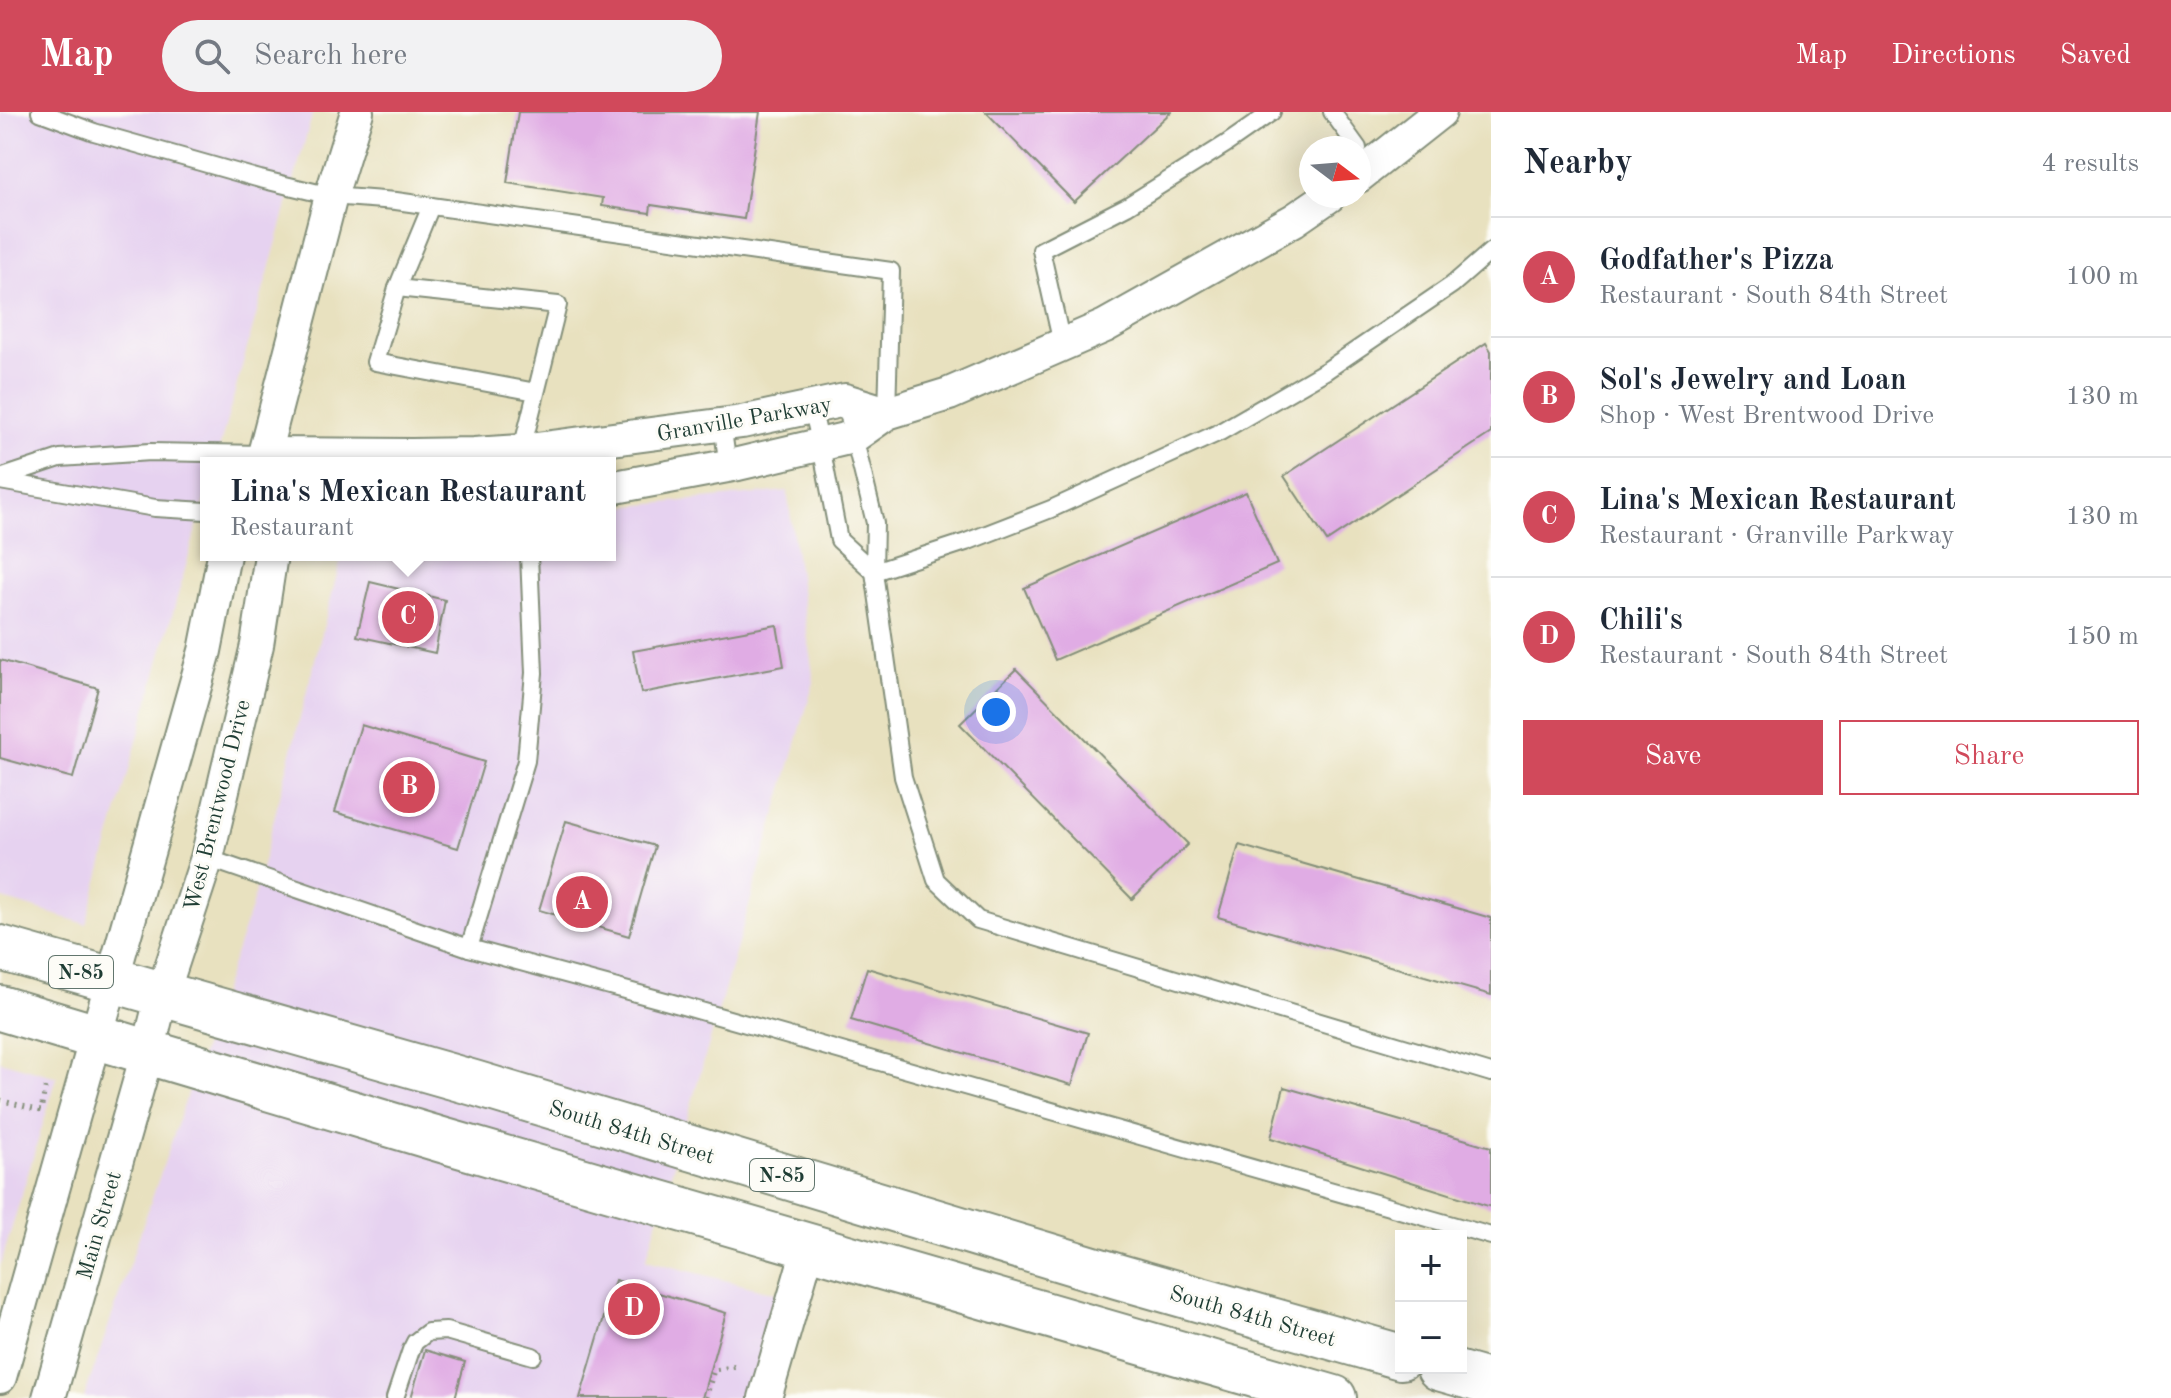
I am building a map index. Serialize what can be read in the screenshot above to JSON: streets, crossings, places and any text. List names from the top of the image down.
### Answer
{
  "streets": {
    "main road": ["N-85", "South 84th Street"],
    "street": ["Granville Parkway", "West Brentwood Drive", "Main Street"]
  },
  "crossings": [
    ["West Brentwood Drive", "South 84th Street"],
    ["West Brentwood Drive", "Main Street"]
  ],
  "north": "right",
  "page": {
    "header": "Map",
    "search": "Search here",
    "nav": ["Map", "Directions", "Saved"],
    "heading": ["Nearby", "4 results"],
    "list": [
      {
        "mark": "A",
        "name": "Godfather's Pizza",
        "note": "Restaurant · South 84th Street",
        "value": "100 m"
      },
      {
        "mark": "B",
        "name": "Sol's Jewelry and Loan",
        "note": "Shop · West Brentwood Drive",
        "value": "130 m"
      },
      {
        "mark": "C",
        "name": "Lina's Mexican Restaurant",
        "note": "Restaurant · Granville Parkway",
        "value": "130 m"
      },
      {
        "mark": "D",
        "name": "Chili's",
        "note": "Restaurant · South 84th Street",
        "value": "150 m"
      }
    ],
    "popup": ["Lina's Mexican Restaurant", "Restaurant"],
    "pins": [
      "C",
      "B",
      "A",
      "D"
    ],
    "buttons": ["Save", "Share"],
    "map_buttons": ["+", "−"]
  }
}
